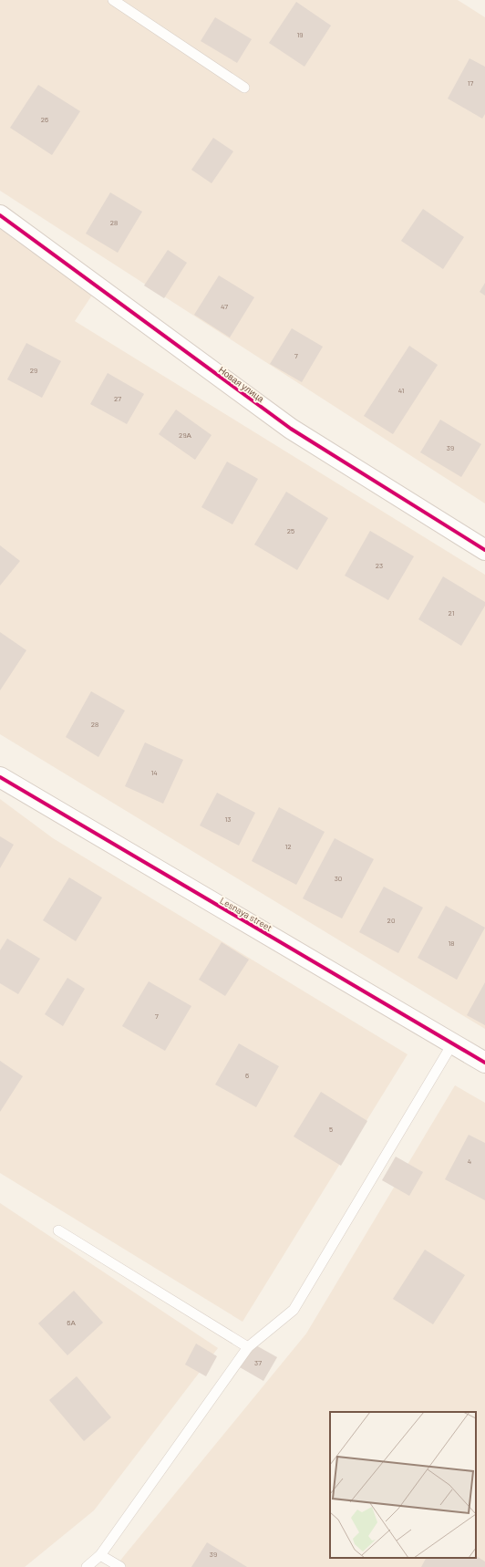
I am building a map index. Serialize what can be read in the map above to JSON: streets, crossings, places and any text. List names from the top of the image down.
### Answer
{
  "streets": {
    "street": ["Новая улица", "Lesnaya street"]
  },
  "house_numbers": [
    "19",
    "17",
    "26",
    "28",
    "47",
    "7",
    "29",
    "41",
    "27",
    "29А",
    "39",
    "25",
    "23",
    "21",
    "28",
    "14",
    "13",
    "12",
    "30",
    "20",
    "18",
    "7",
    "6",
    "5",
    "4",
    "6А",
    "37",
    "39"
  ]
}
